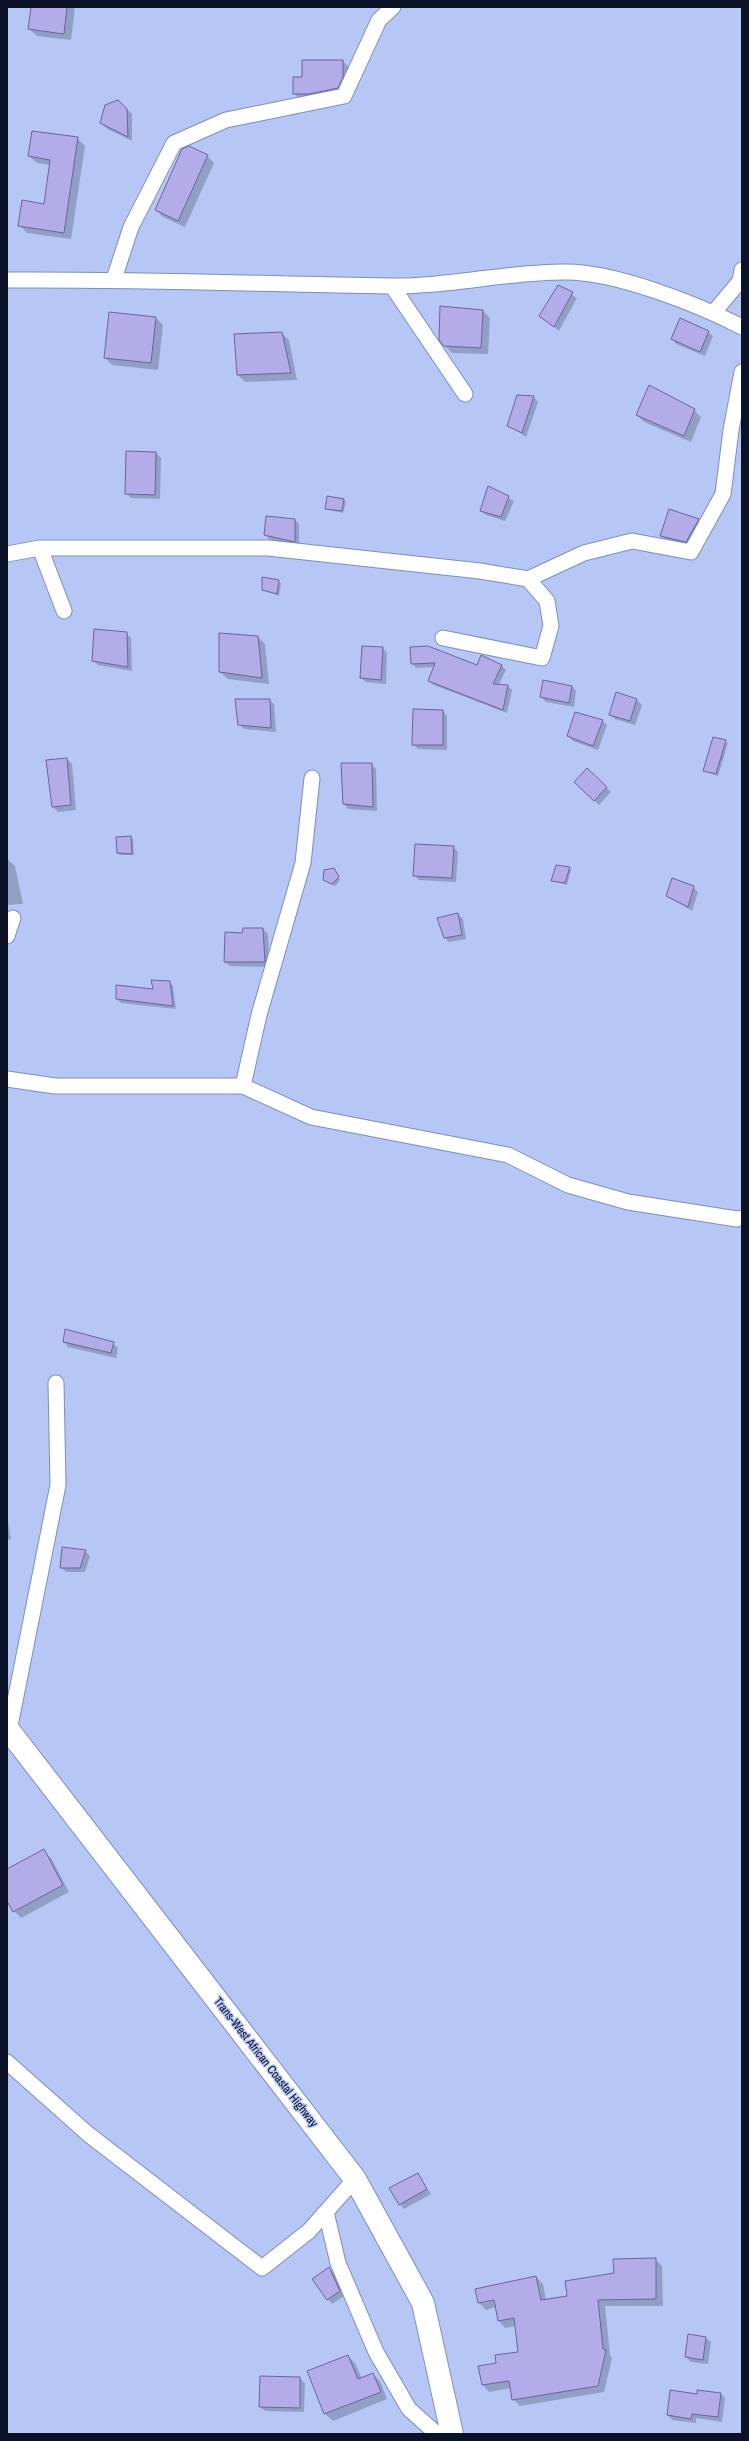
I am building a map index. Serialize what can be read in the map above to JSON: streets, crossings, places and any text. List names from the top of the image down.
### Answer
{
  "streets": {
    "highway": ["Trans-West African Coastal Highway"]
  }
}
